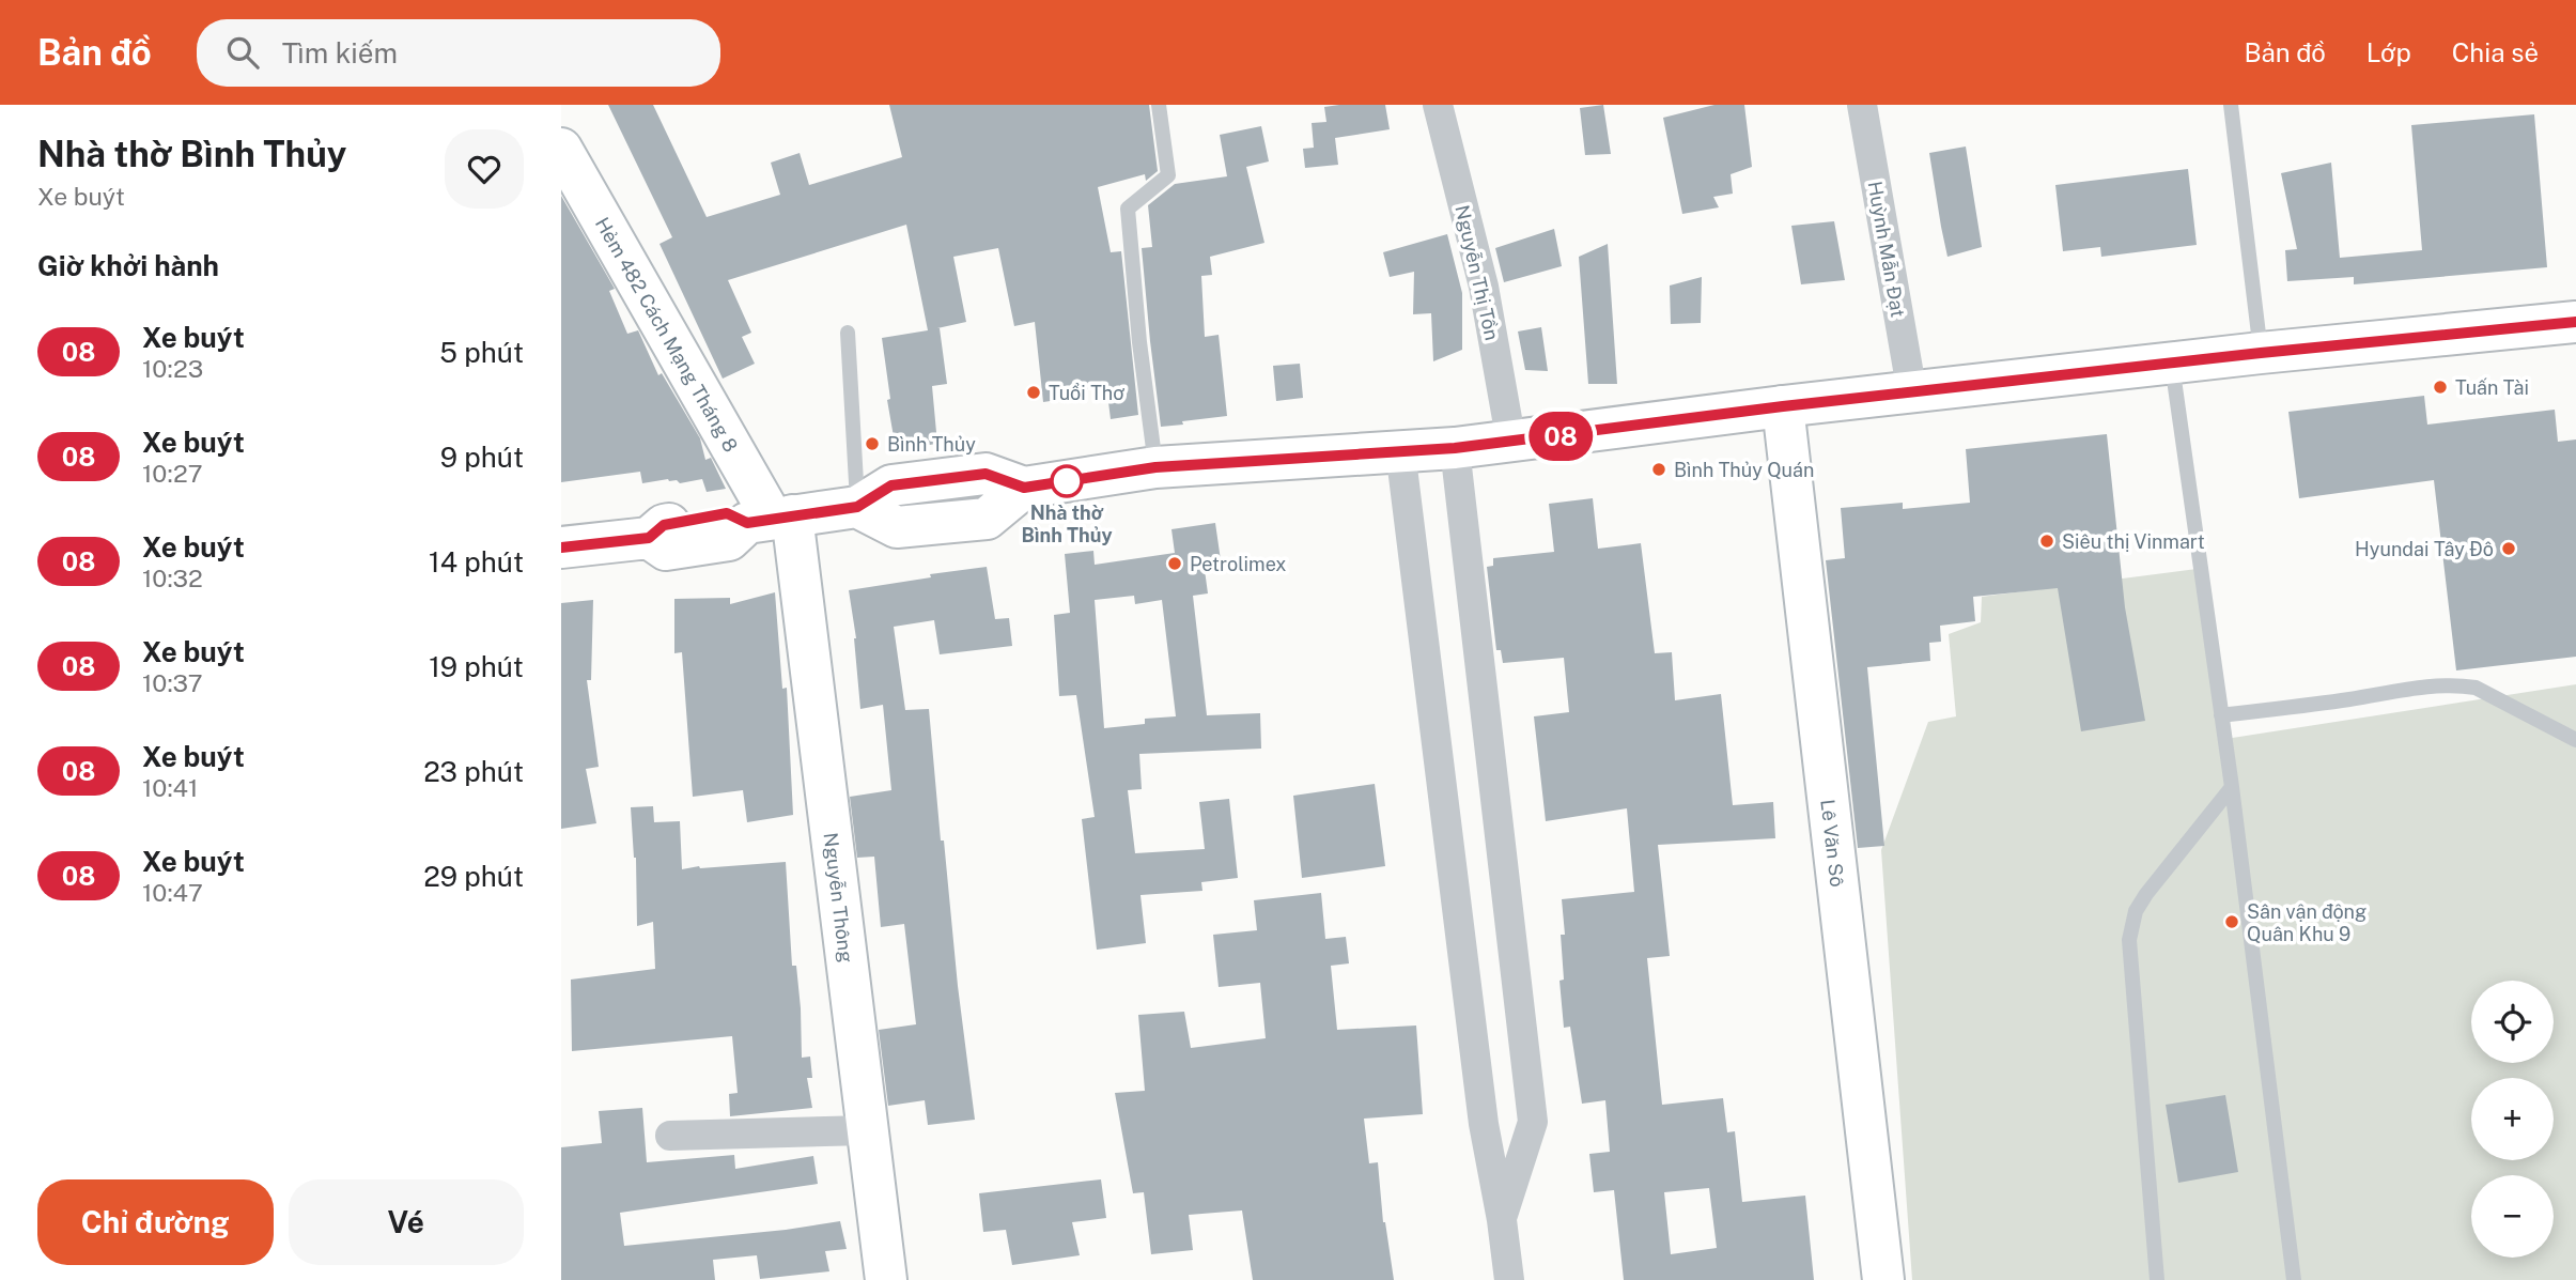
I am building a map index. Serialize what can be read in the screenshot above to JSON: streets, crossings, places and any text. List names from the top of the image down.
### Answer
{
  "streets": {
    "main road": ["Hẻm 482 Cách Mạng Tháng 8", "Lê Văn Sô", "Nguyễn Thông"],
    "street": ["Huỳnh Mẫn Đạt", "Nguyễn Thị Tồn"]
  },
  "crossings": [
    ["Hẻm 482 Cách Mạng Tháng 8", "Nguyễn Thông"]
  ],
  "places": [
    "Tuấn Tài",
    "Tuổi Thơ",
    "Bình Thủy",
    "Bình Thủy Quán",
    "Nhà thờ Bình Thủy",
    "Siêu thị Vinmart",
    "Hyundai Tây Đô",
    "Petrolimex",
    "Sân vận động Quân Khu 9"
  ],
  "lines": ["bus line 08"],
  "page": {
    "header": "Bản đồ",
    "search": "Tìm kiếm",
    "nav": ["Bản đồ", "Lớp", "Chia sẻ"],
    "heading": [
      ["Nhà thờ Bình Thủy", "Xe buýt"],
      "Giờ khởi hành"
    ],
    "on_map": "08",
    "list": [
      {
        "mark": "08",
        "name": "Xe buýt",
        "note": "10:23",
        "value": "5 phút"
      },
      {
        "mark": "08",
        "name": "Xe buýt",
        "note": "10:27",
        "value": "9 phút"
      },
      {
        "mark": "08",
        "name": "Xe buýt",
        "note": "10:32",
        "value": "14 phút"
      },
      {
        "mark": "08",
        "name": "Xe buýt",
        "note": "10:37",
        "value": "19 phút"
      },
      {
        "mark": "08",
        "name": "Xe buýt",
        "note": "10:41",
        "value": "23 phút"
      },
      {
        "mark": "08",
        "name": "Xe buýt",
        "note": "10:47",
        "value": "29 phút"
      }
    ],
    "map_buttons": ["+", "−"],
    "buttons": ["Chỉ đường", "Vé"]
  }
}
